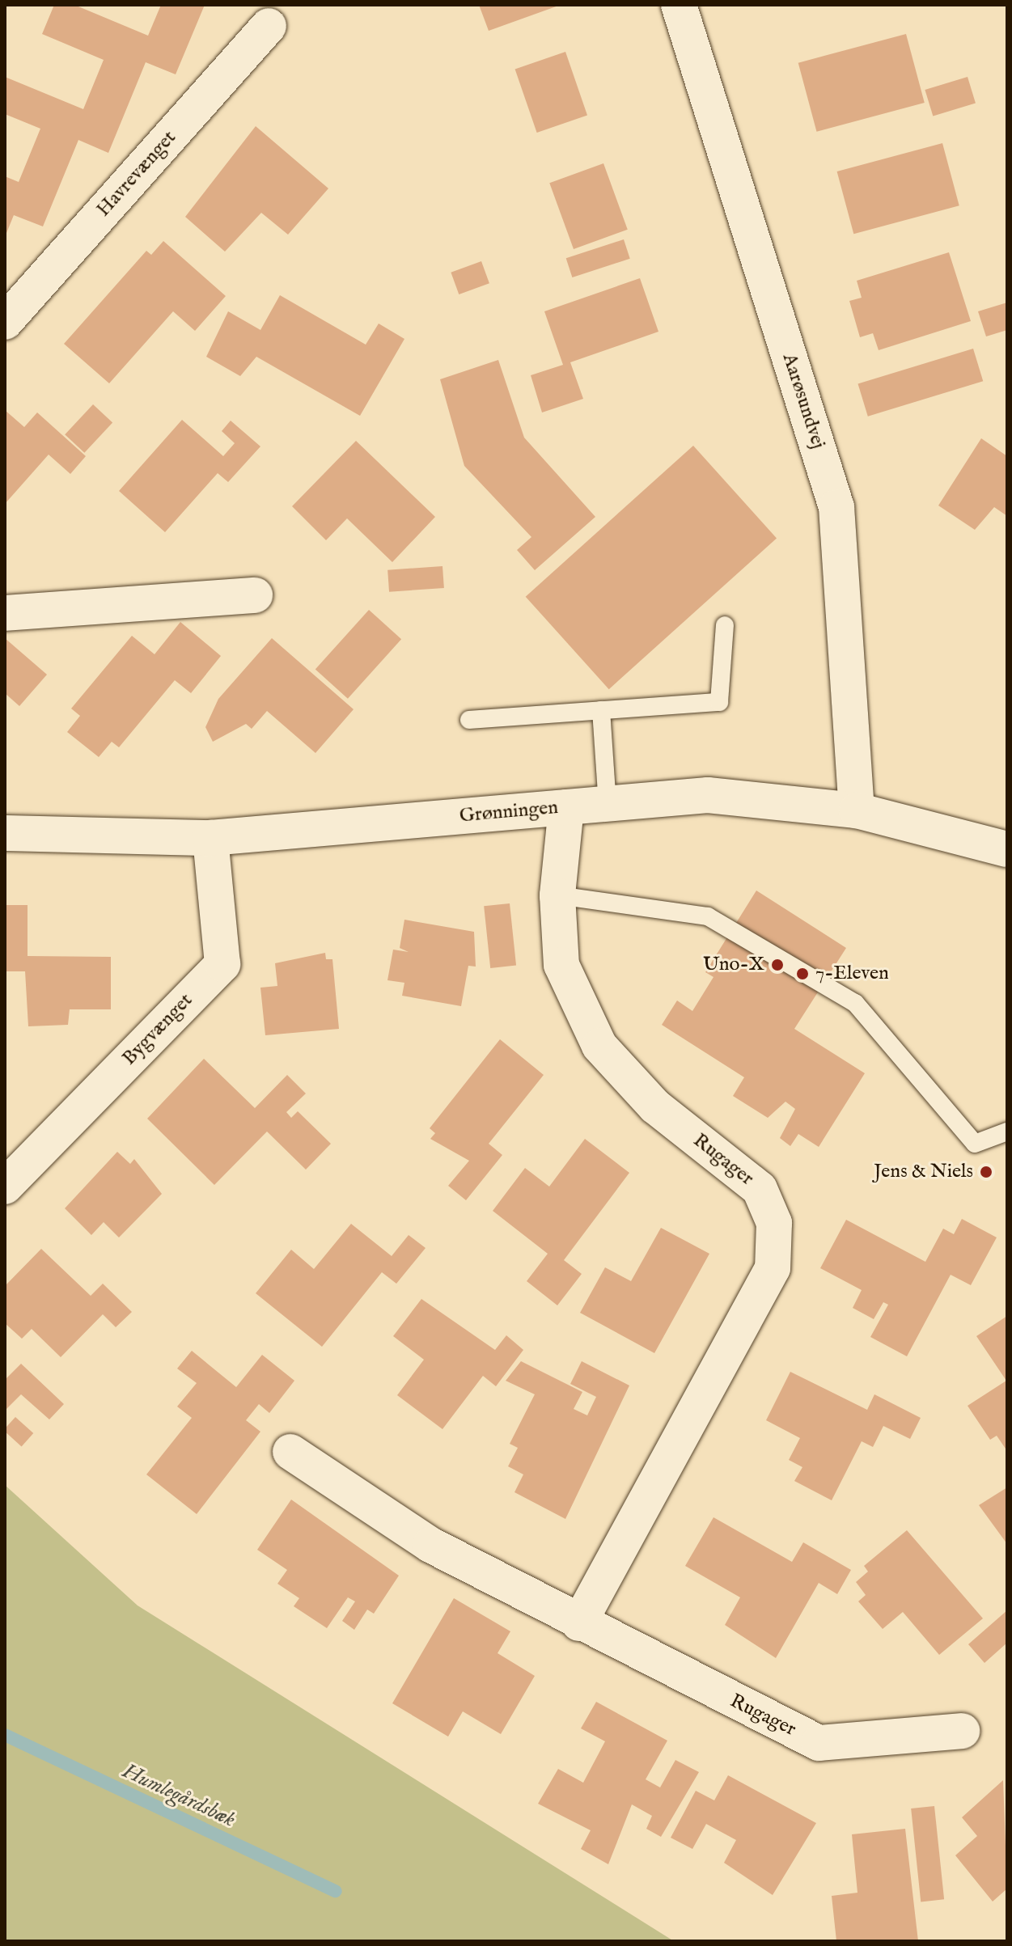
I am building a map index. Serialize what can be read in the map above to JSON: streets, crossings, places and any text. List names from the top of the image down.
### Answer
{
  "streets": {
    "street": [
      "Havrevænget",
      "Aarøsundvej",
      "Grønningen",
      "Bygvænget",
      "Rugager"
    ]
  },
  "crossings": [
    ["Aarøsundvej", "Grønningen"],
    ["Grønningen", "Bygvænget"],
    ["Grønningen", "Rugager"]
  ],
  "water": ["Humlegårdsbæk"],
  "places": ["Uno-X", "7-Eleven", "Jens & Niels"]
}
